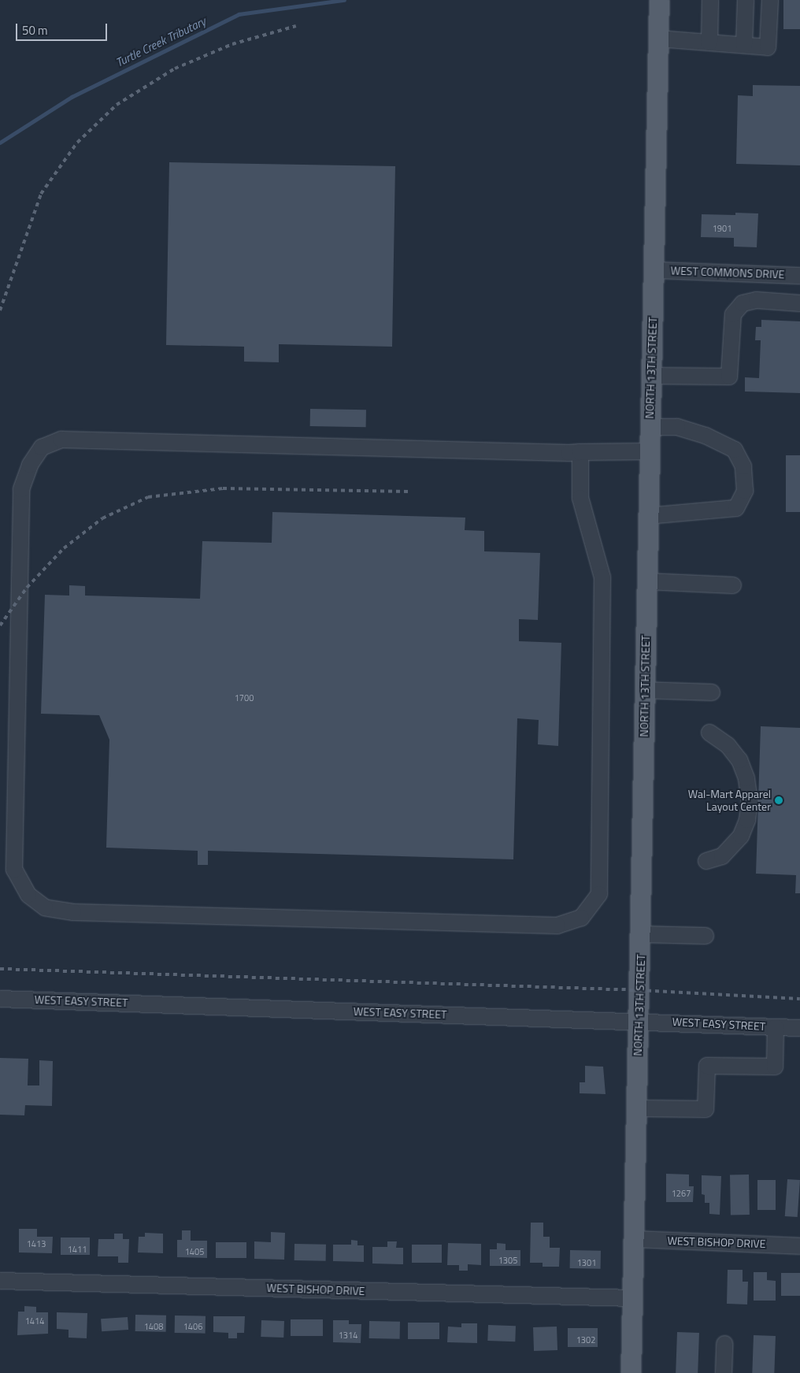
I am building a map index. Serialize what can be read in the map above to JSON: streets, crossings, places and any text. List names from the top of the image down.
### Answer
{
  "streets": {
    "main road": ["NORTH 13TH STREET"],
    "street": ["WEST COMMONS DRIVE", "WEST EASY STREET", "WEST BISHOP DRIVE"]
  },
  "crossings": [
    ["WEST COMMONS DRIVE", "NORTH 13TH STREET"],
    ["NORTH 13TH STREET", "WEST EASY STREET"],
    ["NORTH 13TH STREET", "WEST BISHOP DRIVE"]
  ],
  "water": ["Turtle Creek Tributary"],
  "places": ["Wal-Mart Apparel Layout Center"],
  "house_numbers": [
    "1901",
    "1700",
    "1267",
    "1413",
    "1411",
    "1405",
    "1305",
    "1301",
    "1414",
    "1408",
    "1406",
    "1314",
    "1302"
  ],
  "scale_bar": "50 m"
}
